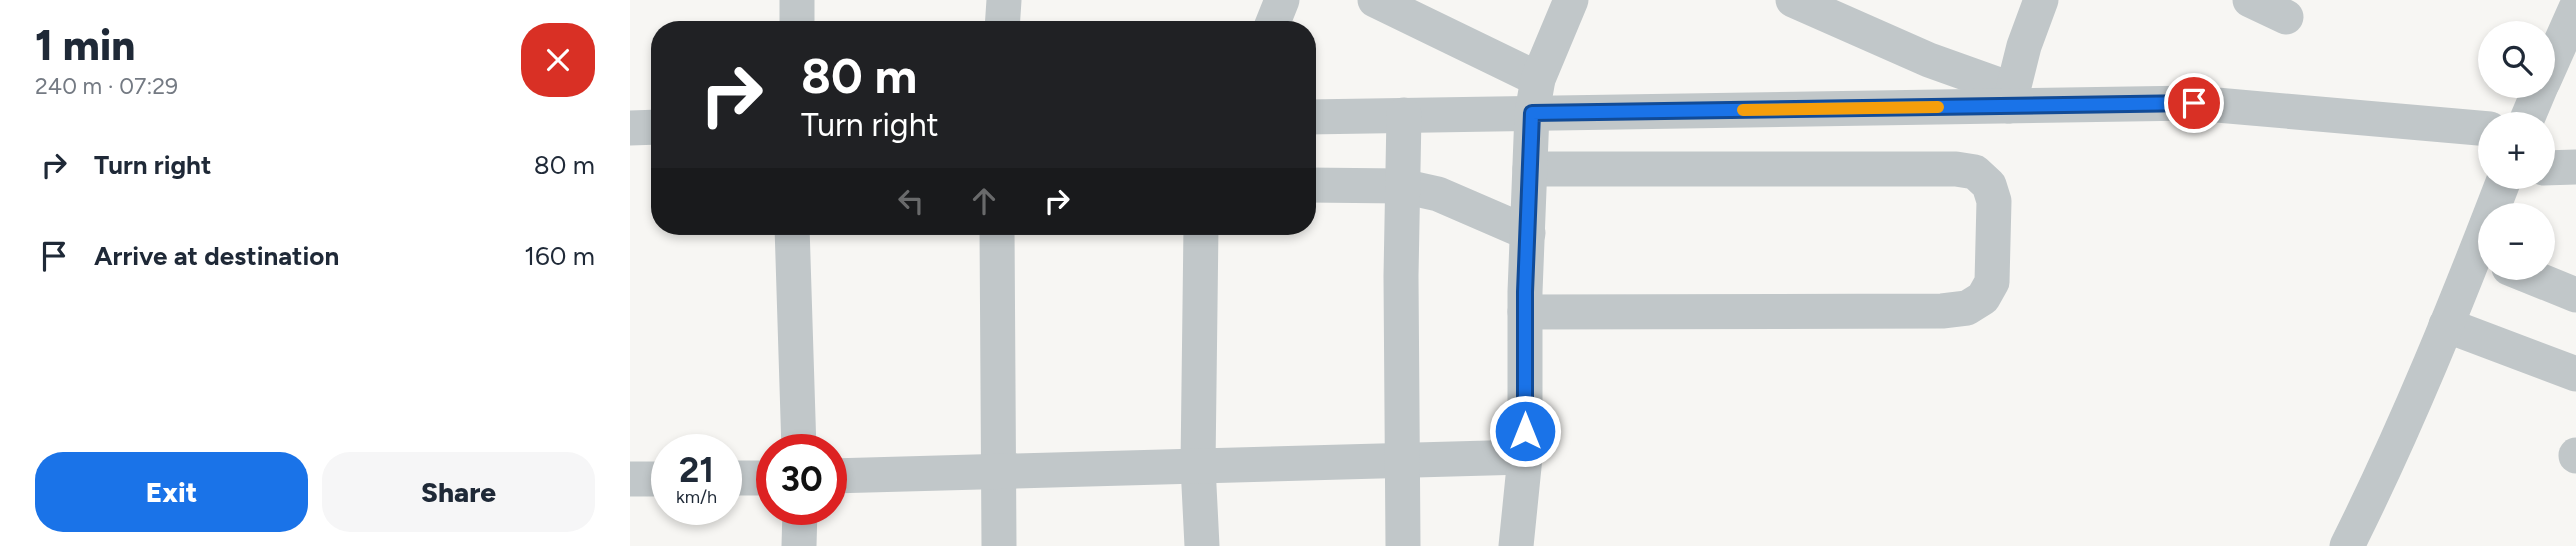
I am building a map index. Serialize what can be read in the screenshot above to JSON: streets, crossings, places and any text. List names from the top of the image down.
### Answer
{
  "page": {
    "heading": ["1 min", "240 m · 07:29"],
    "map_buttons": ["+", "−"],
    "turn": ["80 m", "Turn right"],
    "list": [
      {
        "name": "Turn right",
        "value": "80 m"
      },
      {
        "name": "Arrive at destination",
        "value": "160 m"
      }
    ],
    "speed": "21 km/h",
    "limit": "30",
    "buttons": ["Exit", "Share"]
  }
}
